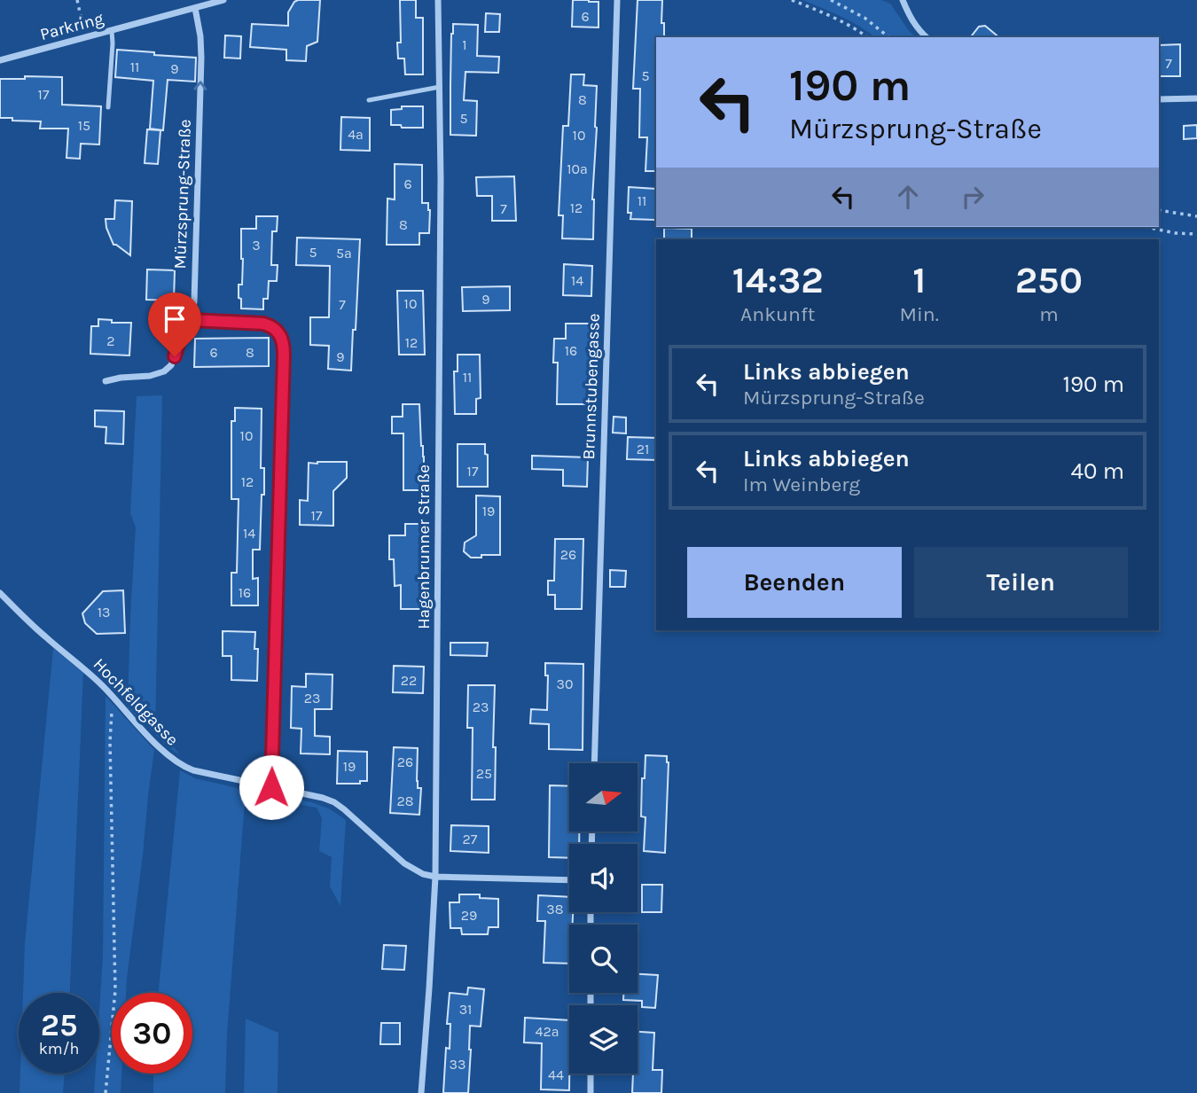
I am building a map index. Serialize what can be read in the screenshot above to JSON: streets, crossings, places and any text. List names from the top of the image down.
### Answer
{
  "streets": {
    "street": [
      "Parkring",
      "Mürzsprung-Straße",
      "Brunnstubengasse",
      "Hagenbrunner Straße",
      "Hochfeldgasse"
    ]
  },
  "crossings": [
    ["Parkring", "Mürzsprung-Straße"],
    ["Hagenbrunner Straße", "Hochfeldgasse"]
  ],
  "one_way": ["Mürzsprung-Straße"],
  "house_numbers": [
    "6",
    "1",
    "7",
    "11",
    "9",
    "5",
    "17",
    "8",
    "5",
    "15",
    "4a",
    "10",
    "10a",
    "6",
    "11",
    "12",
    "7",
    "8",
    "3",
    "5",
    "5a",
    "14",
    "9",
    "10",
    "7",
    "2",
    "12",
    "16",
    "6",
    "8",
    "9",
    "11",
    "10",
    "21",
    "17",
    "12",
    "19",
    "17",
    "14",
    "26",
    "16",
    "13",
    "22",
    "30",
    "23",
    "23",
    "26",
    "19",
    "25",
    "28",
    "27",
    "38",
    "29",
    "31",
    "42a",
    "33",
    "44"
  ],
  "north": "right",
  "page": {
    "turn": ["190 m", "Mürzsprung-Straße"],
    "eta": [
      "14:32",
      "Ankunft",
      "1",
      "Min.",
      "250",
      "m"
    ],
    "list": [
      {
        "name": "Links abbiegen",
        "note": "Mürzsprung-Straße",
        "value": "190 m"
      },
      {
        "name": "Links abbiegen",
        "note": "Im Weinberg",
        "value": "40 m"
      }
    ],
    "buttons": ["Beenden", "Teilen"],
    "speed": "25 km/h",
    "limit": "30"
  }
}
